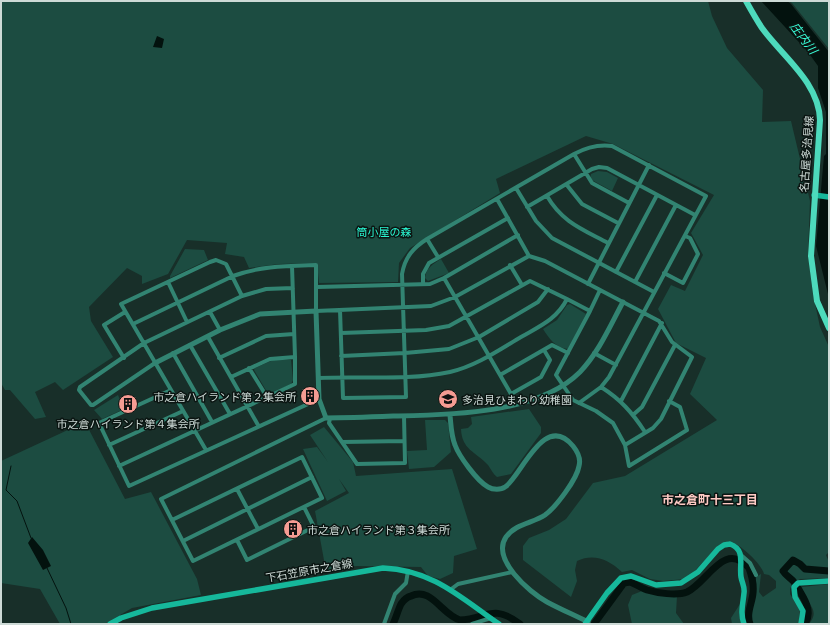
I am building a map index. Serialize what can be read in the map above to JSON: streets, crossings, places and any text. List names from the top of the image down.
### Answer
{
  "streets": {
    "main road": ["名古屋多治見線", "下石笠原市之倉線"]
  },
  "districts": ["市之倉町十三丁目"],
  "water": ["庄内川"],
  "parks": ["筒小屋の森"],
  "places": {
    "building": ["市之倉ハイランド第２集会所", "市之倉ハイランド第４集会所", "市之倉ハイランド第３集会所"],
    "school or university": ["多治見ひまわり幼稚園"]
  }
}
